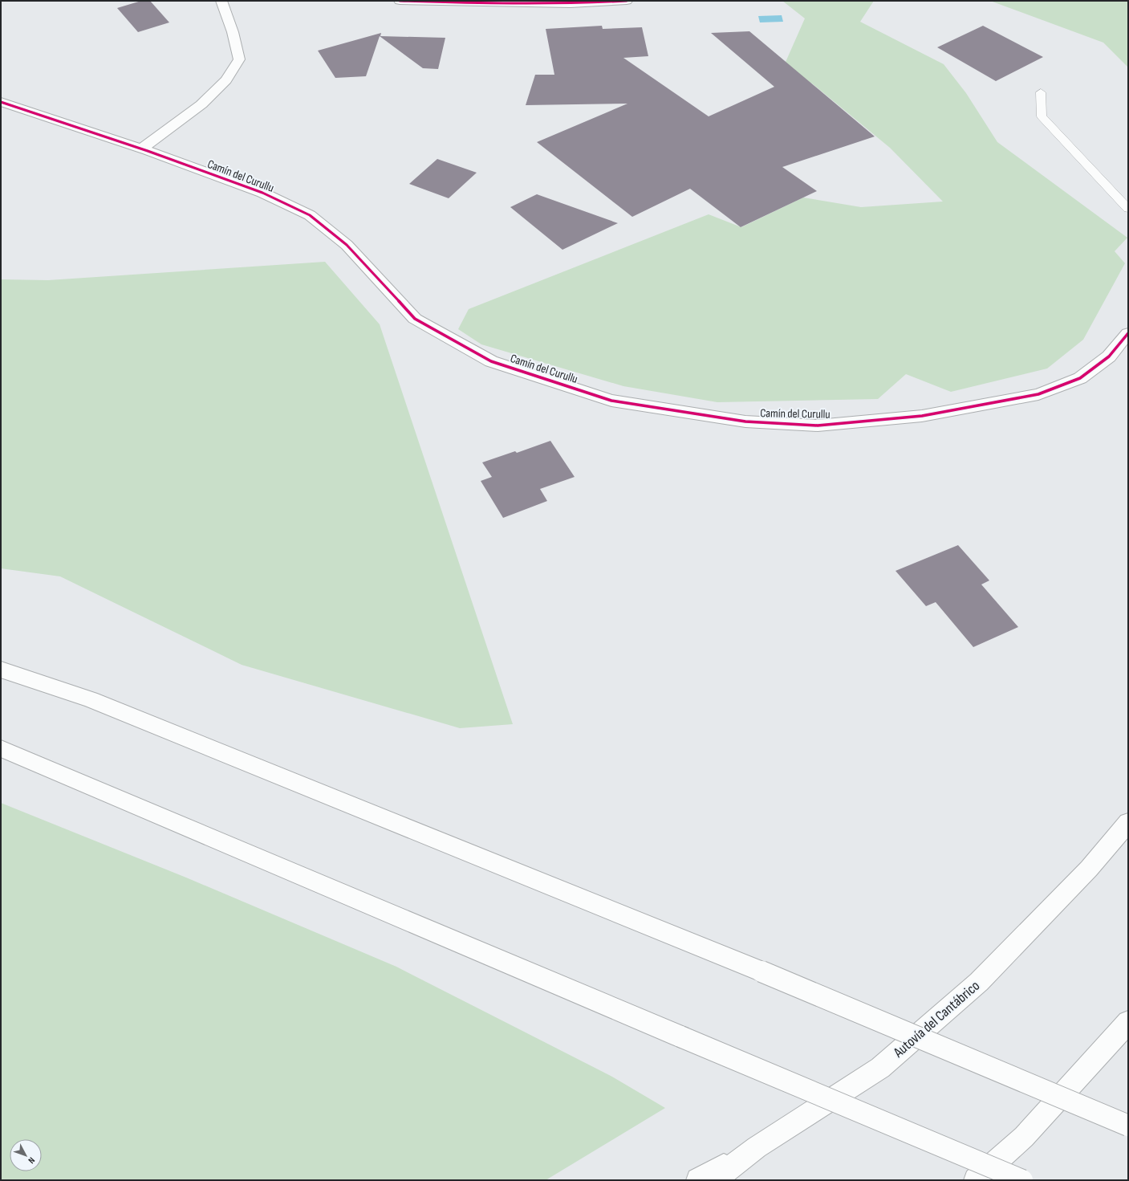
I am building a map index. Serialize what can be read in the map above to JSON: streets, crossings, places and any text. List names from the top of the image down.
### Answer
{
  "streets": {
    "main road": ["Camín del Curullu", "Autovía del Cantábrico"]
  },
  "north": "bottom right"
}
